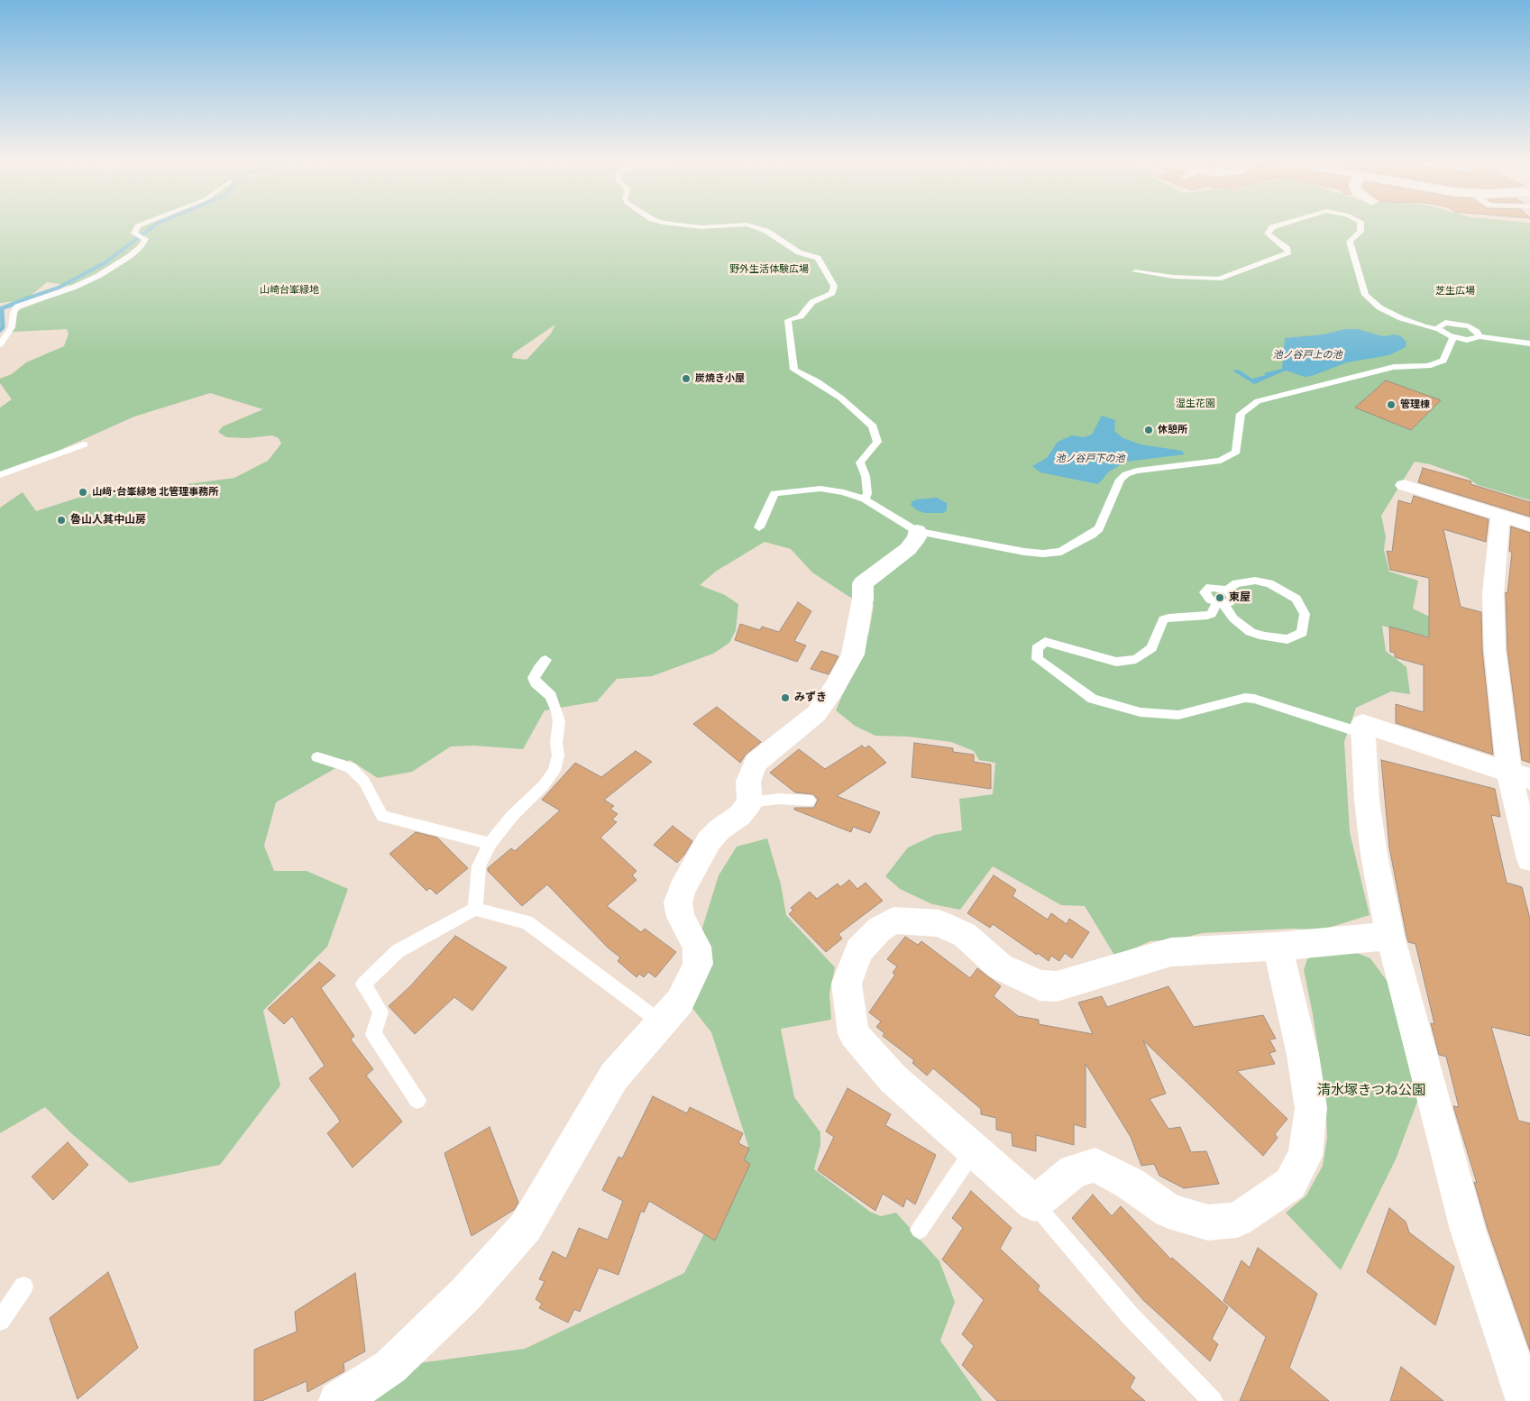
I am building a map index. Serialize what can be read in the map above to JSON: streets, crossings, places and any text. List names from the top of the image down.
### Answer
{
  "water": ["池ノ谷戸上の池", "池ノ谷戸下の池"],
  "parks": [
    "野外生活体験広場",
    "山崎台峯緑地",
    "芝生広場",
    "湿生花園",
    "清水塚きつね公園"
  ],
  "places": [
    "炭焼き小屋",
    "管理棟",
    "休憩所",
    "山﨑･台峯緑地 北管理事務所",
    "魯山人其中山房",
    "東屋",
    "みずき"
  ]
}
